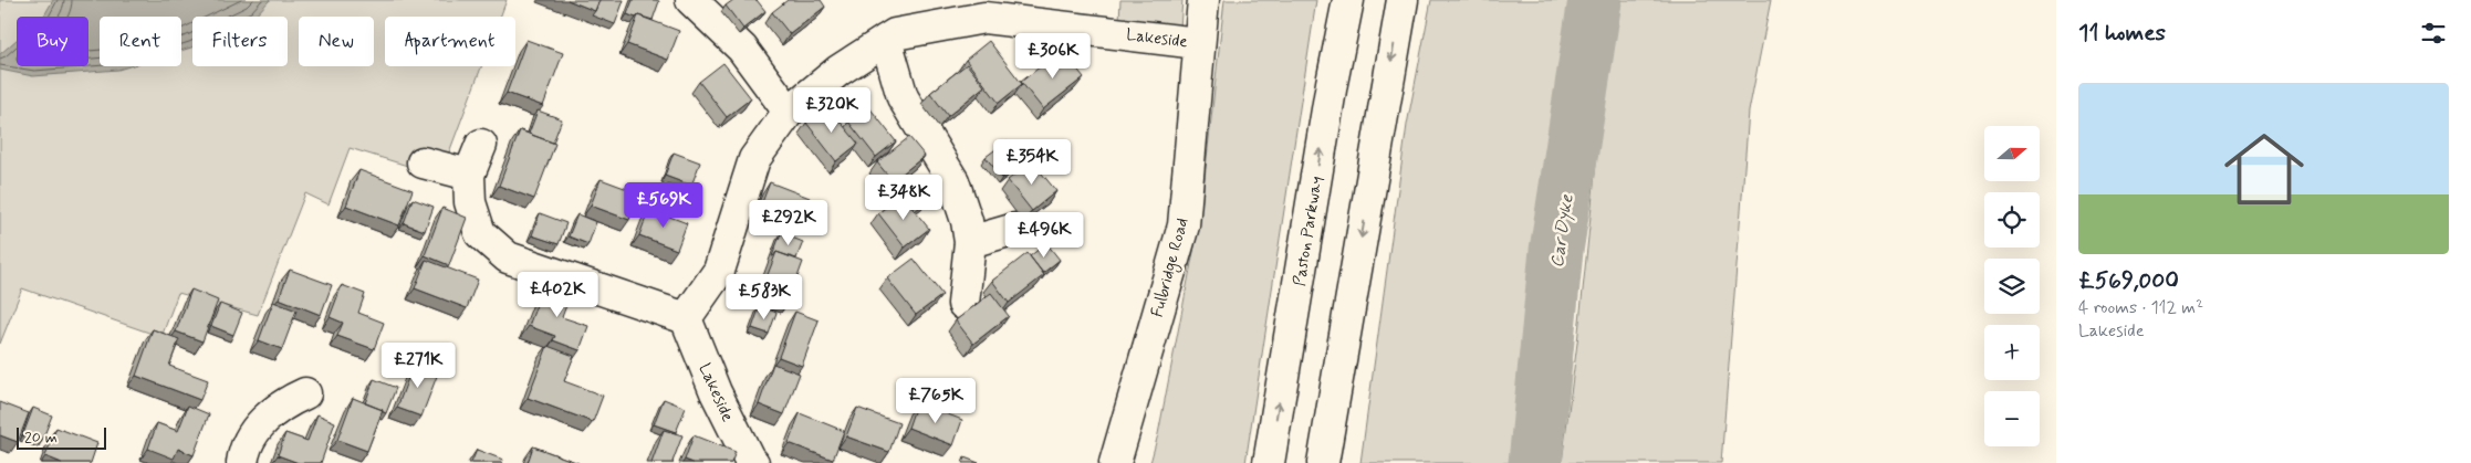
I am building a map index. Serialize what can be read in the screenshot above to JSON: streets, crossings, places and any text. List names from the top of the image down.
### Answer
{
  "streets": {
    "main road": ["Lakeside", "Paston Parkway", "Fulbridge Road"]
  },
  "crossings": [
    ["Lakeside", "Fulbridge Road"]
  ],
  "water": ["Car Dyke"],
  "scale_bar": "20 m",
  "north": "right",
  "page": {
    "heading": "11 homes",
    "chip": [
      "Buy",
      "Rent",
      "Filters",
      "New",
      "Apartment"
    ],
    "price": [
      "£306K",
      "£320K",
      "£354K",
      "£348K",
      "£569K",
      "£292K",
      "£496K",
      "£402K",
      "£583K",
      "£271K",
      "£765K"
    ],
    "list": [
      {
        "name": "£569,000",
        "note": "4 rooms · 112 m² · Lakeside"
      }
    ],
    "map_buttons": ["+", "−"],
    "scale": "20 m"
  }
}
